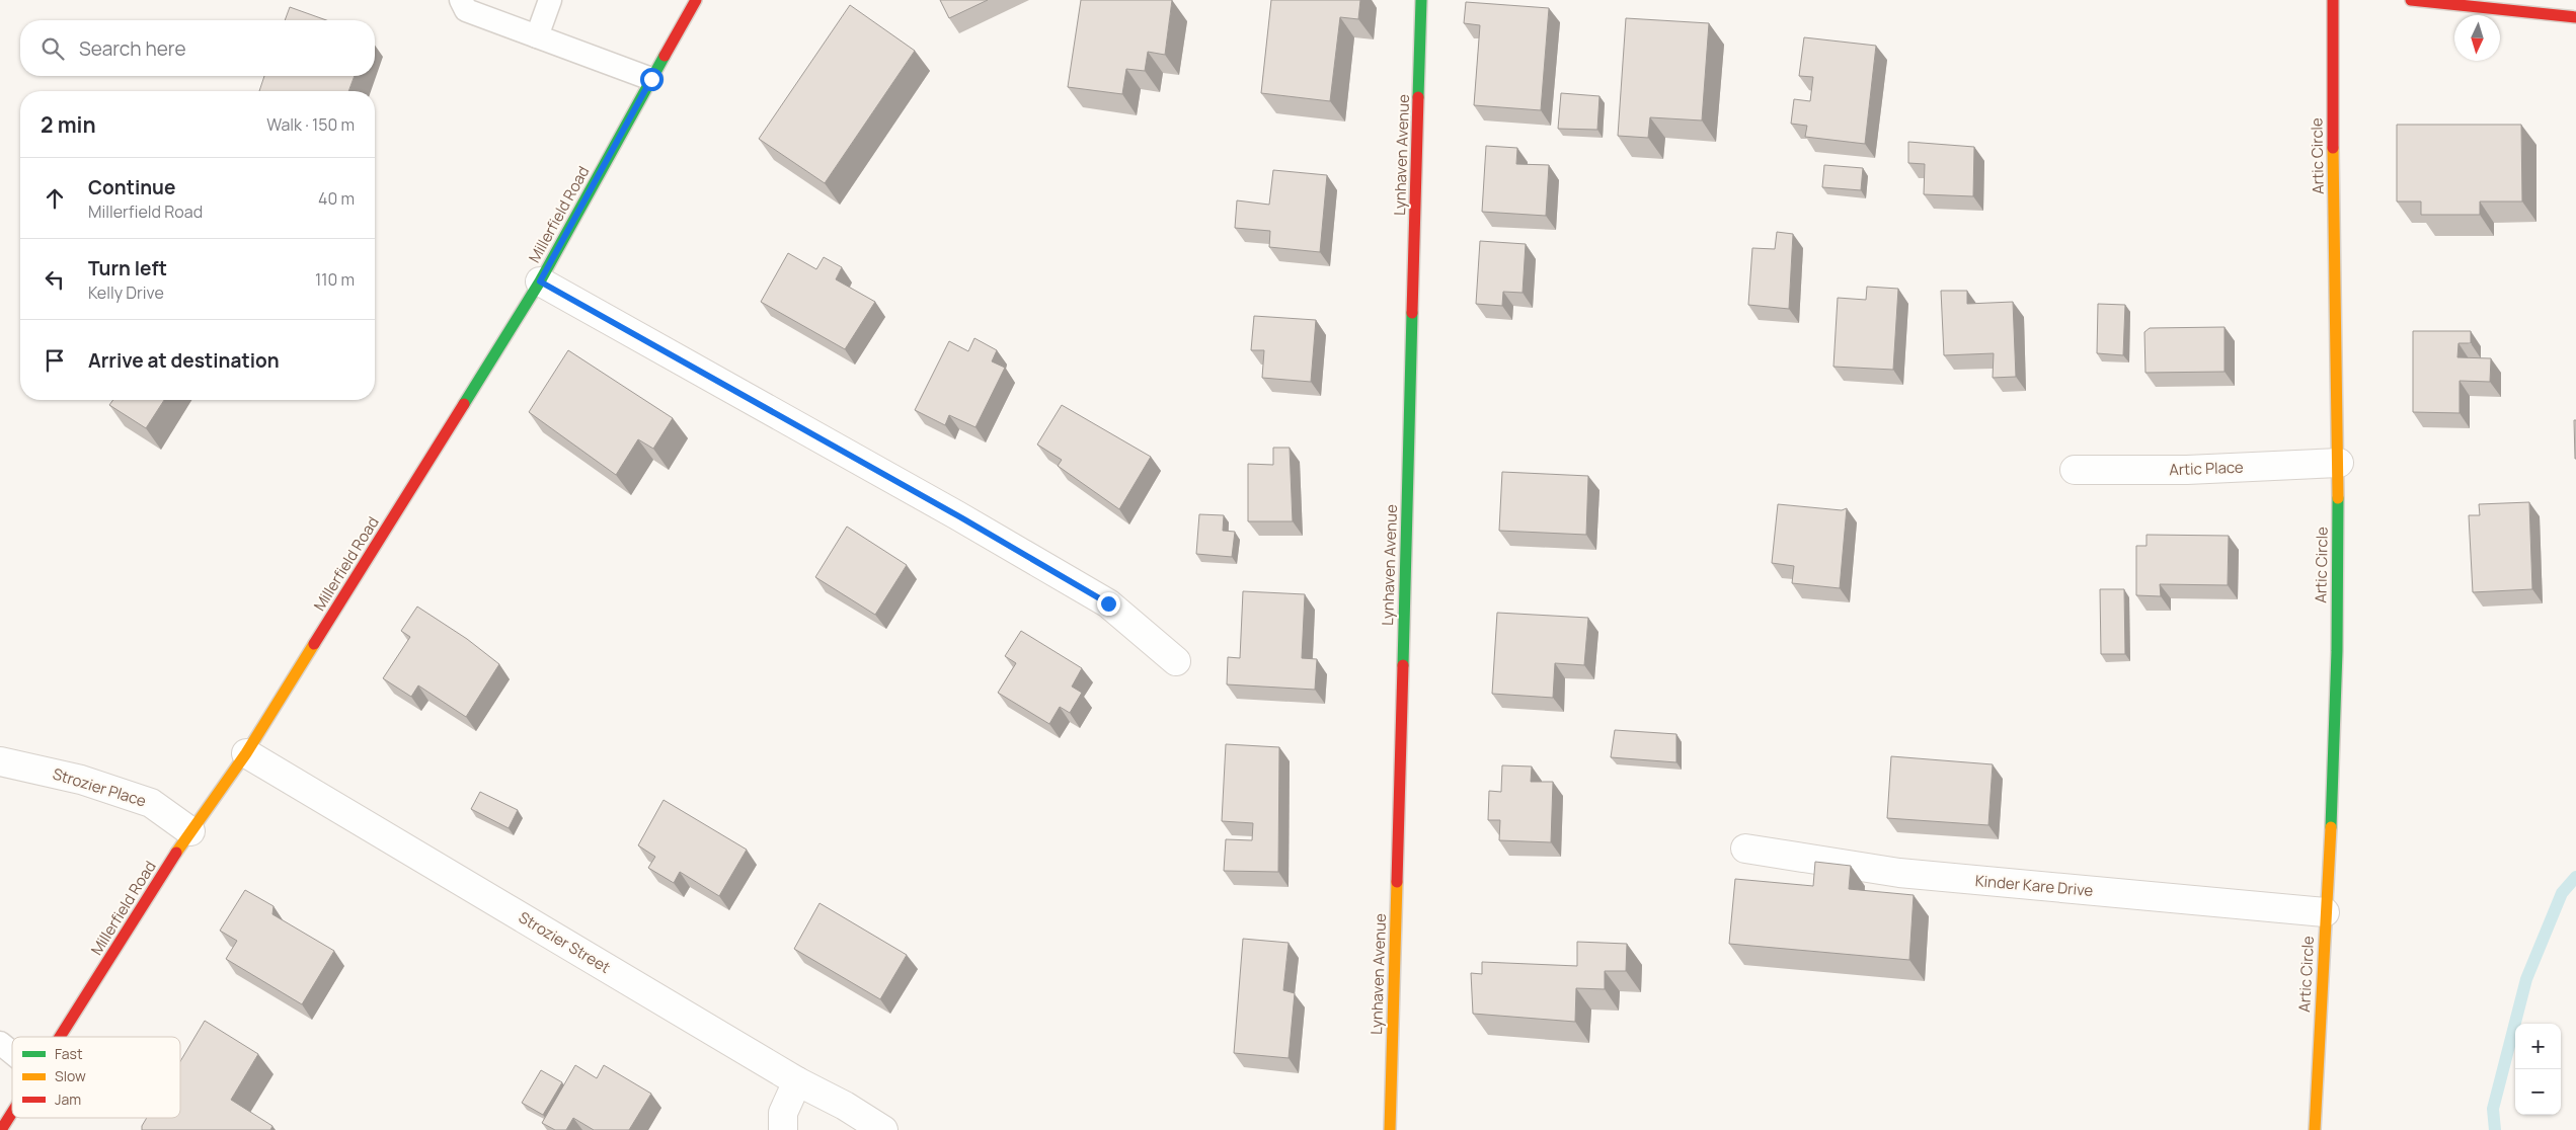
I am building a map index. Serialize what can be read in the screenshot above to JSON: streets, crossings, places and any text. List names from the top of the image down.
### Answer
{
  "streets": {
    "street": [
      "Lynhaven Avenue",
      "Artic Circle",
      "Millerfield Road",
      "Artic Place",
      "Strozier Place",
      "Kinder Kare Drive",
      "Strozier Street"
    ]
  },
  "crossings": [
    ["Artic Circle", "Artic Place"],
    ["Artic Circle", "Kinder Kare Drive"],
    ["Millerfield Road", "Strozier Place"],
    ["Millerfield Road", "Strozier Street"]
  ],
  "legend": ["Fast", "Slow", "Jam"],
  "north": "bottom",
  "page": {
    "search": "Search here",
    "heading": ["2 min", "Walk · 150 m"],
    "list": [
      ["Continue", "Millerfield Road", "40 m"],
      ["Turn left", "Kelly Drive", "110 m"],
      "Arrive at destination"
    ],
    "map_buttons": ["+", "−"]
  }
}
